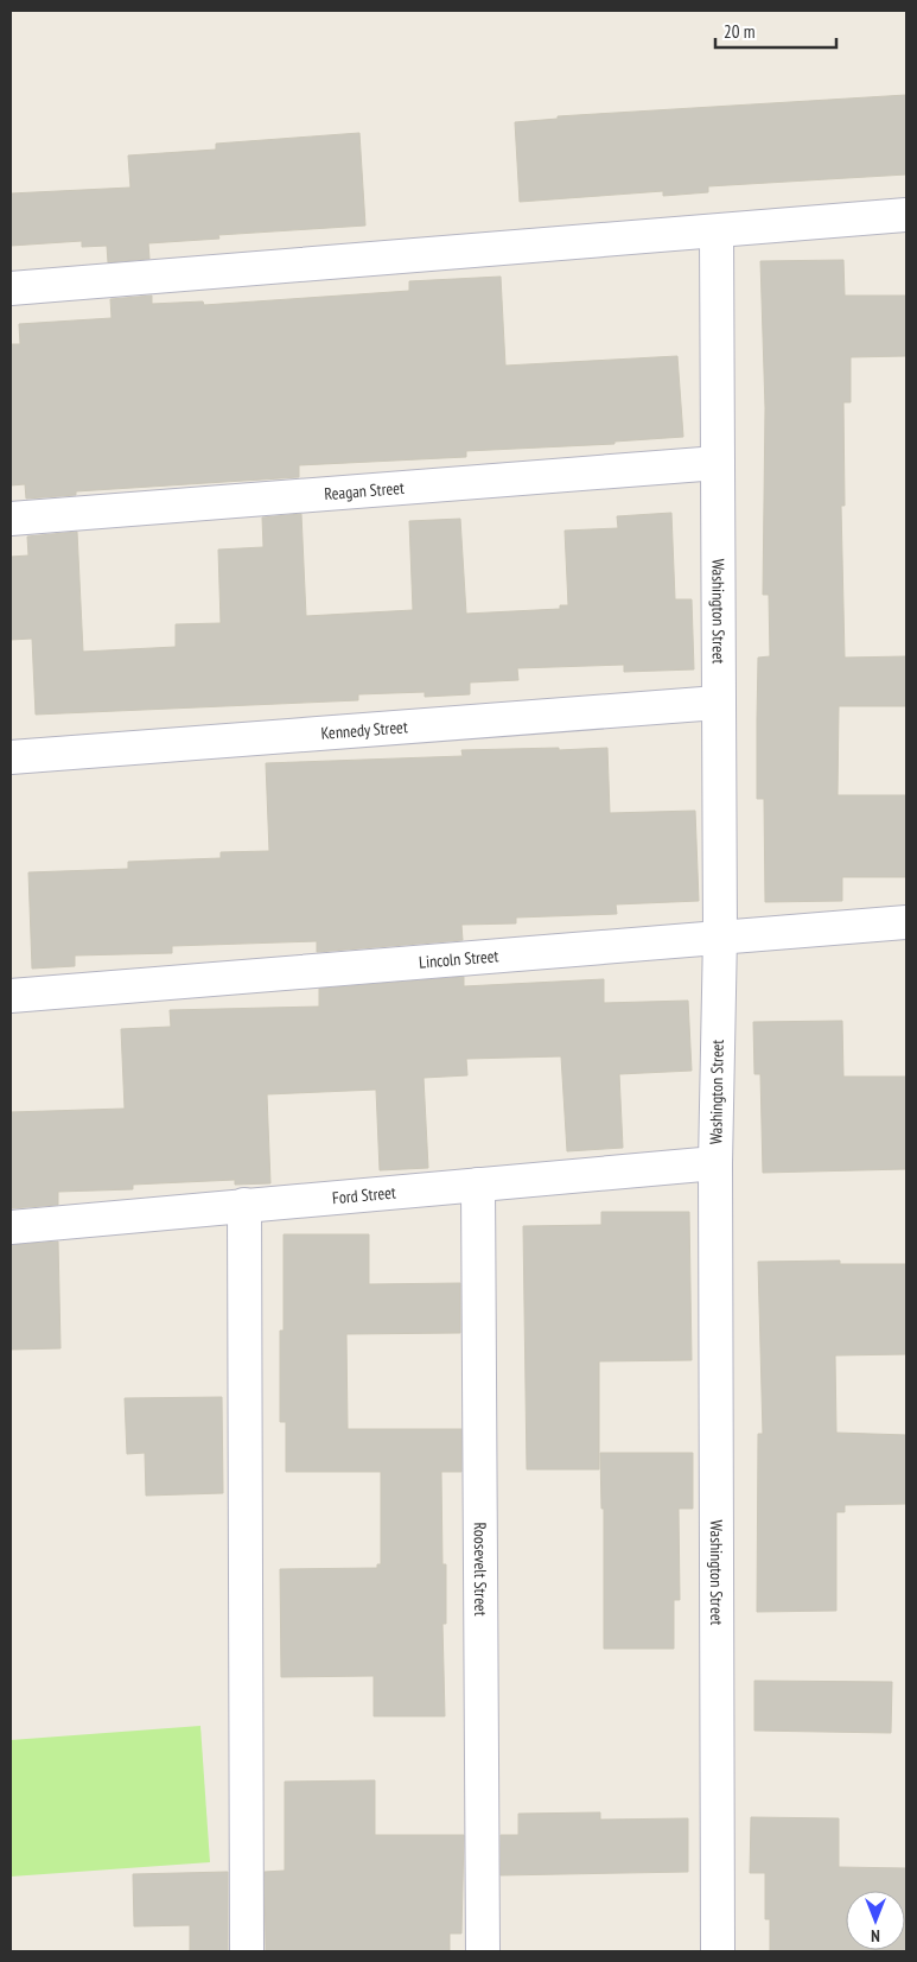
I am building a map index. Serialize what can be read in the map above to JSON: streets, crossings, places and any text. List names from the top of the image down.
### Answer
{
  "streets": {
    "street": [
      "Reagan Street",
      "Washington Street",
      "Kennedy Street",
      "Lincoln Street",
      "Ford Street",
      "Roosevelt Street"
    ]
  },
  "crossings": [
    ["Reagan Street", "Washington Street"],
    ["Washington Street", "Kennedy Street"],
    ["Washington Street", "Lincoln Street"],
    ["Washington Street", "Ford Street"],
    ["Ford Street", "Roosevelt Street"]
  ],
  "scale_bar": "20 m",
  "north": "bottom"
}
